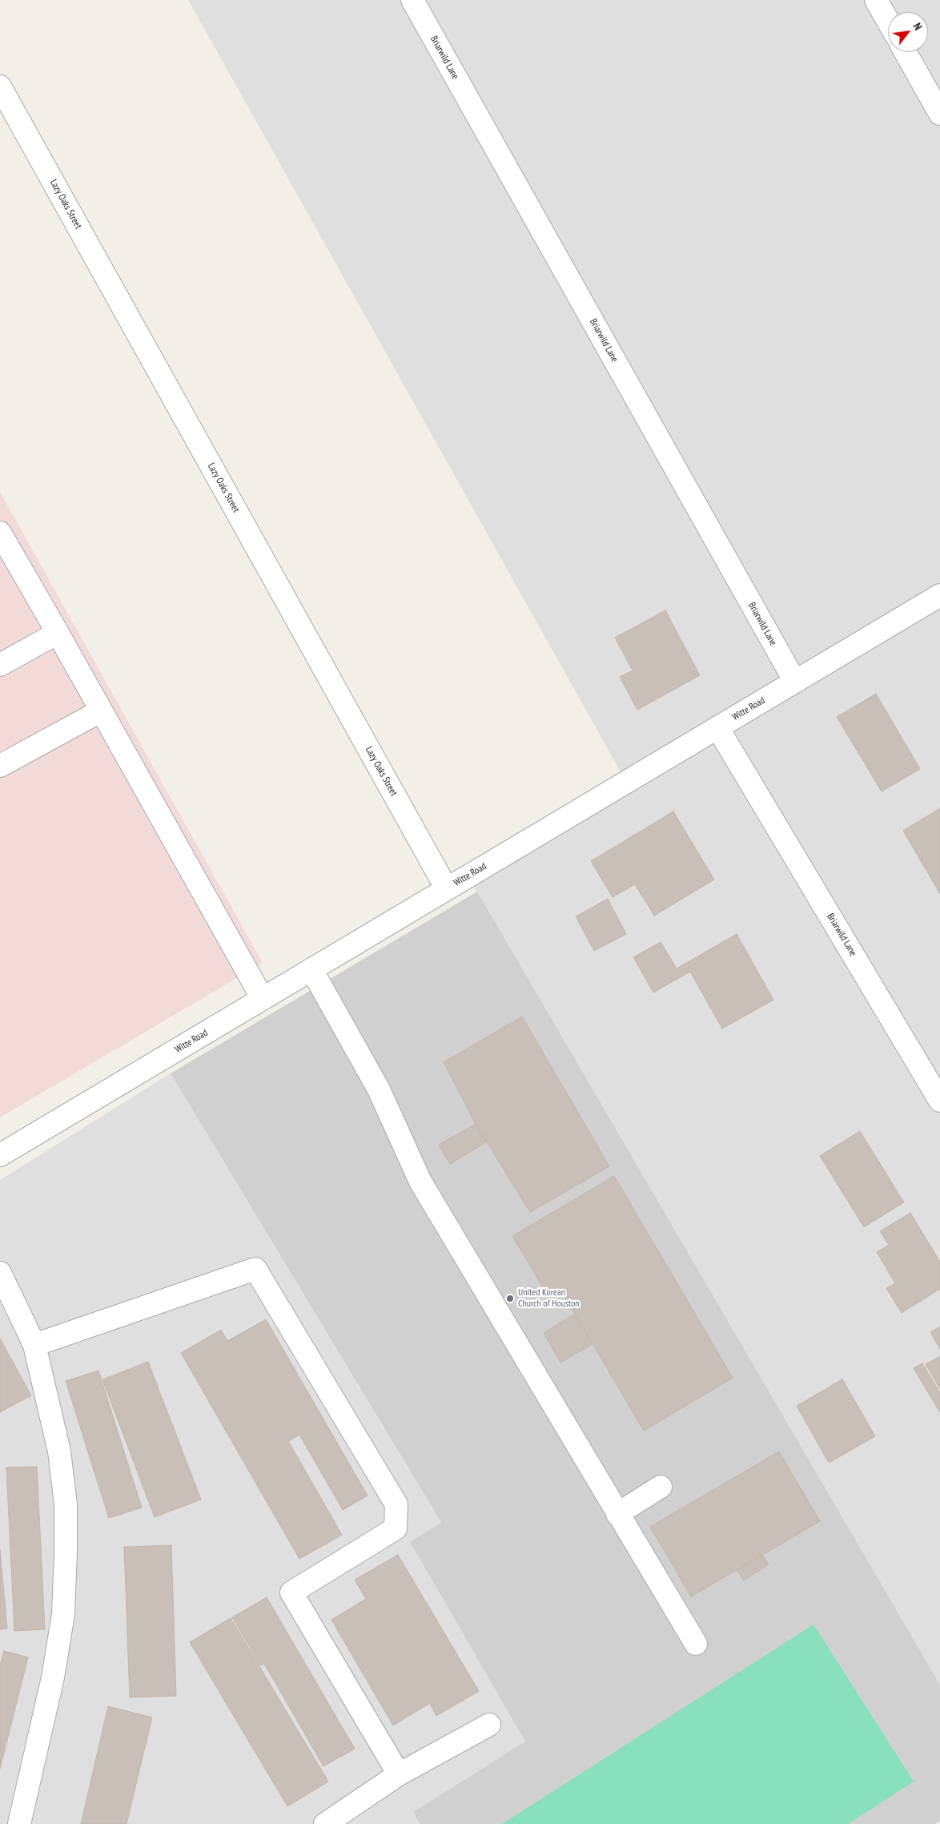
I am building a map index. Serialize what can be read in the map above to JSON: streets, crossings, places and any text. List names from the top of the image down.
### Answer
{
  "streets": {
    "street": ["Briarwild Lane", "Lazy Oaks Street", "Witte Road"]
  },
  "crossings": [
    ["Briarwild Lane", "Witte Road"],
    ["Lazy Oaks Street", "Witte Road"]
  ],
  "places": ["United Korean Church of Houston"],
  "north": "top right"
}
